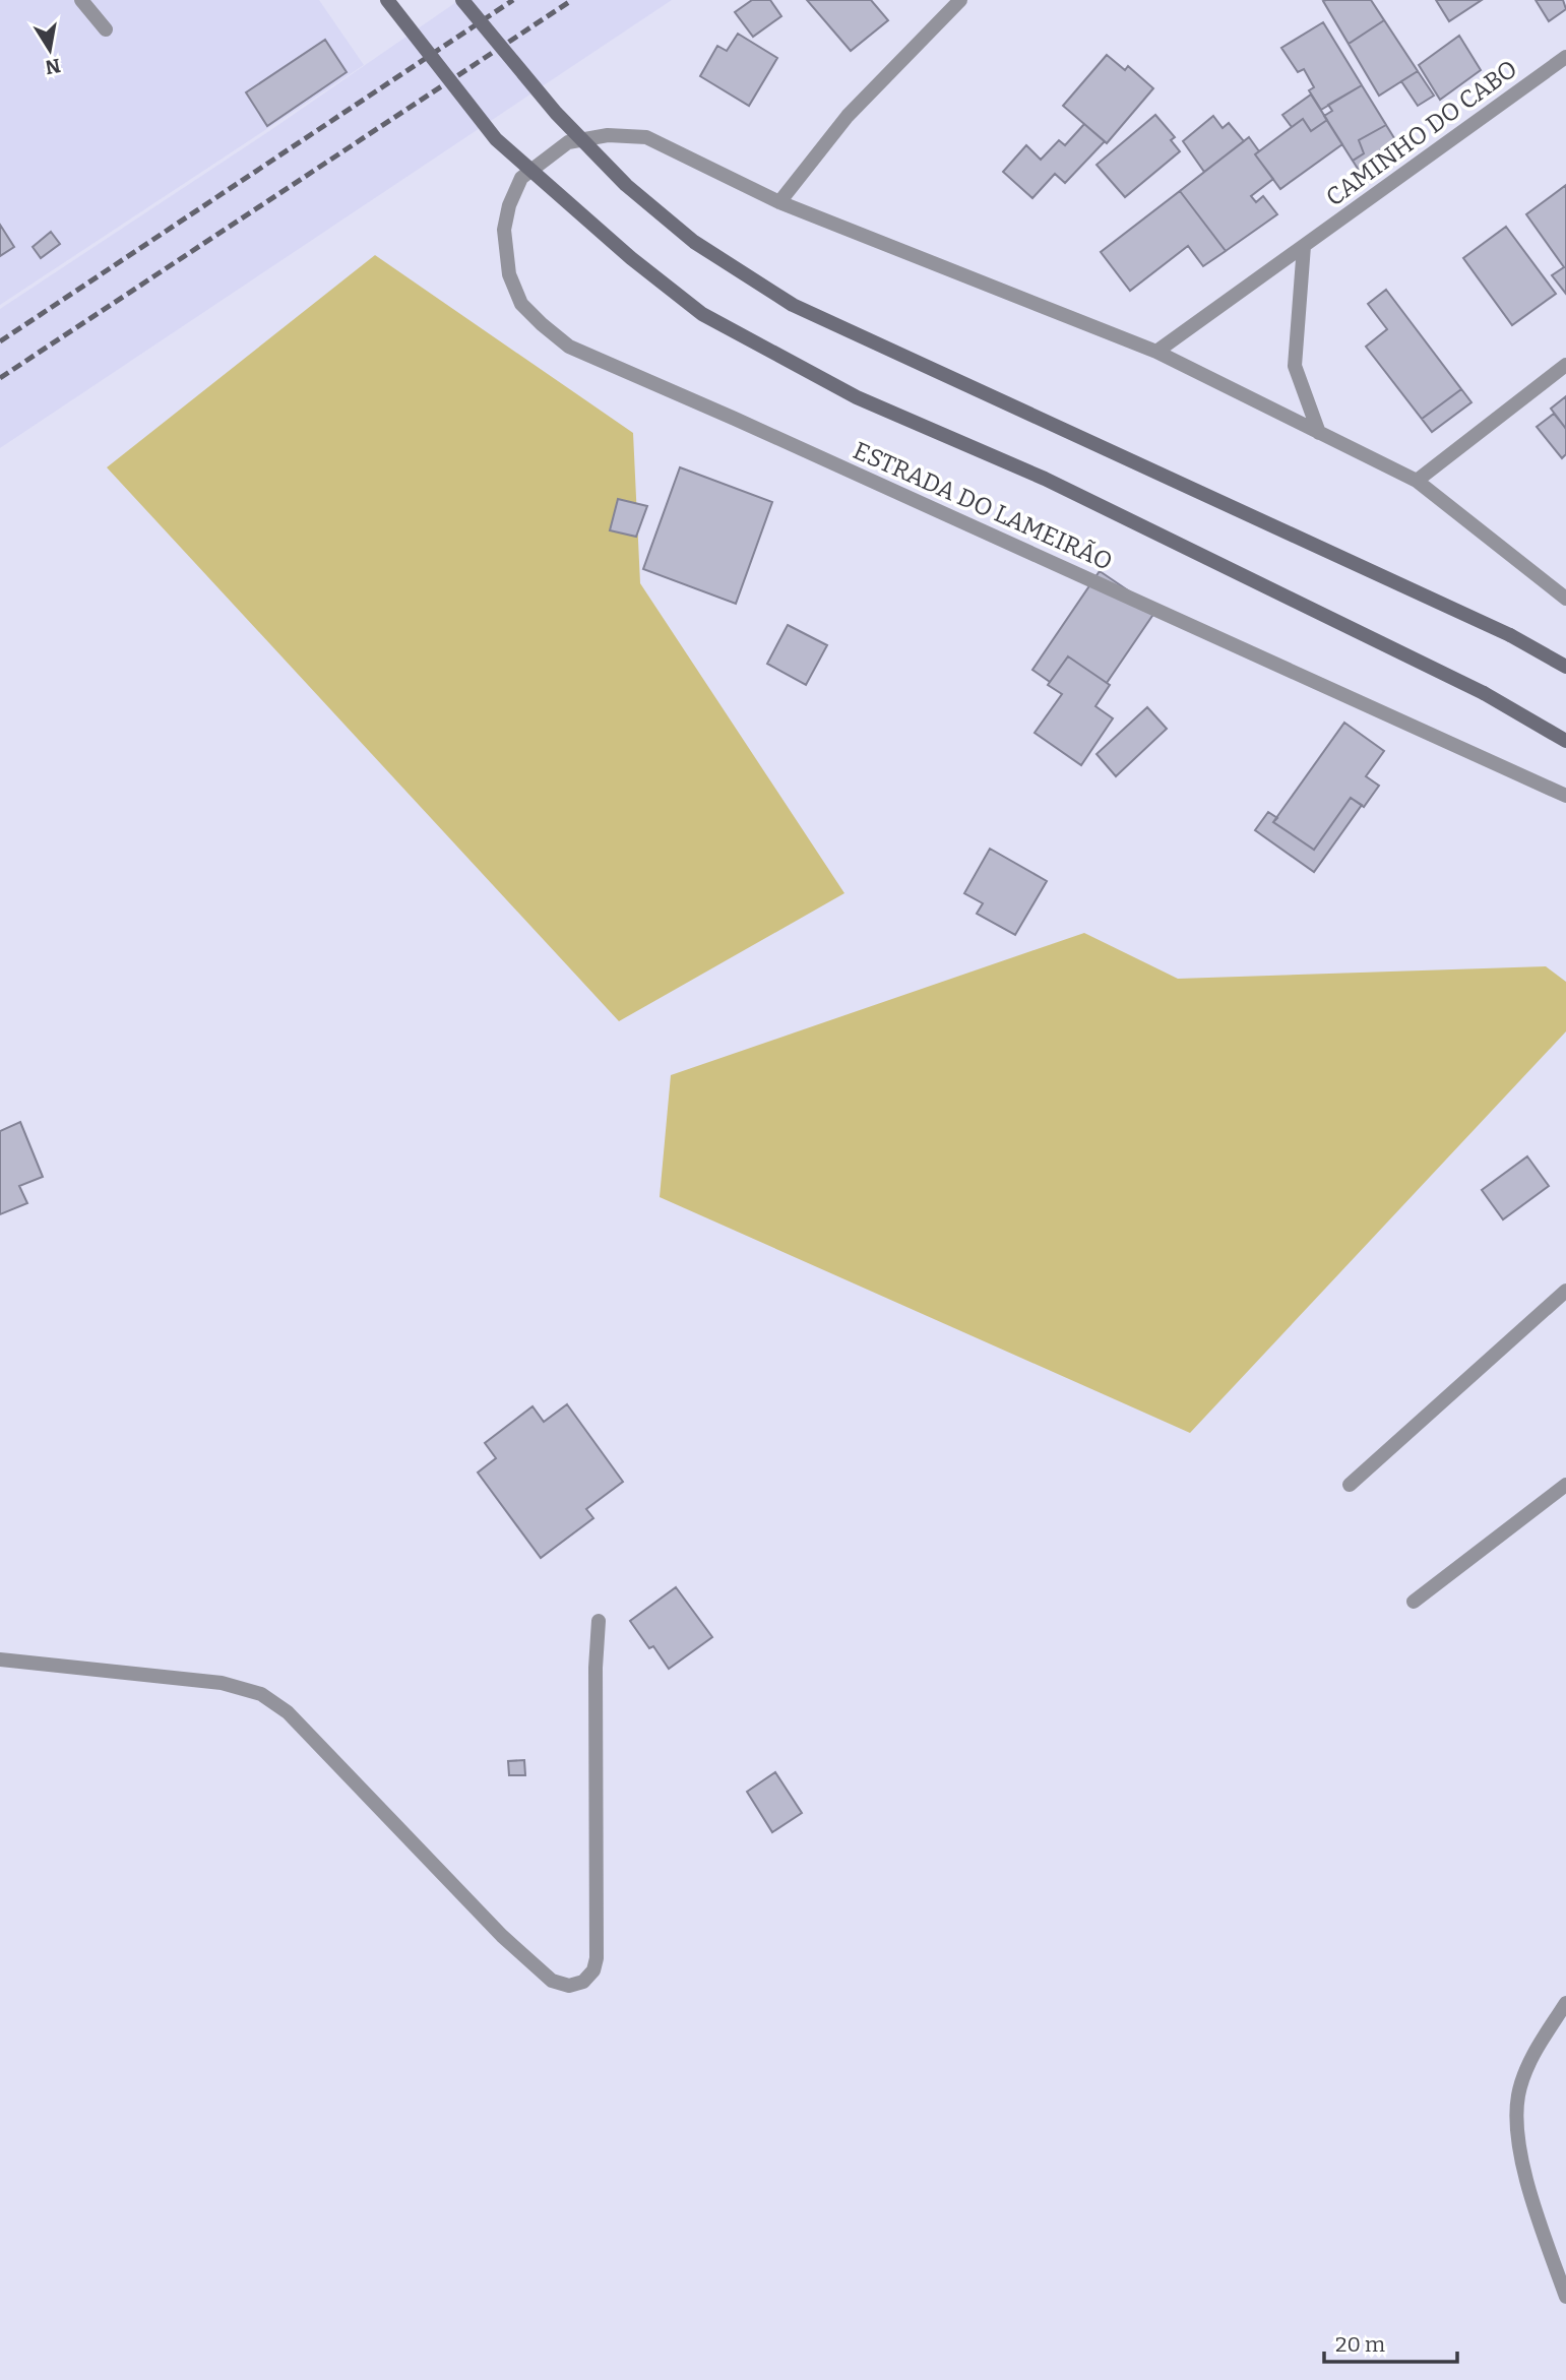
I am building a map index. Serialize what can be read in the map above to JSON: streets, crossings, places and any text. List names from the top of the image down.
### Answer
{
  "streets": {
    "main road": ["ESTRADA DO LAMEIRÃO"],
    "street": ["CAMINHO DO CABO"]
  },
  "crossings": [
    ["CAMINHO DO CABO", "ESTRADA DO LAMEIRÃO"]
  ],
  "scale_bar": "20 m",
  "north": "bottom"
}
